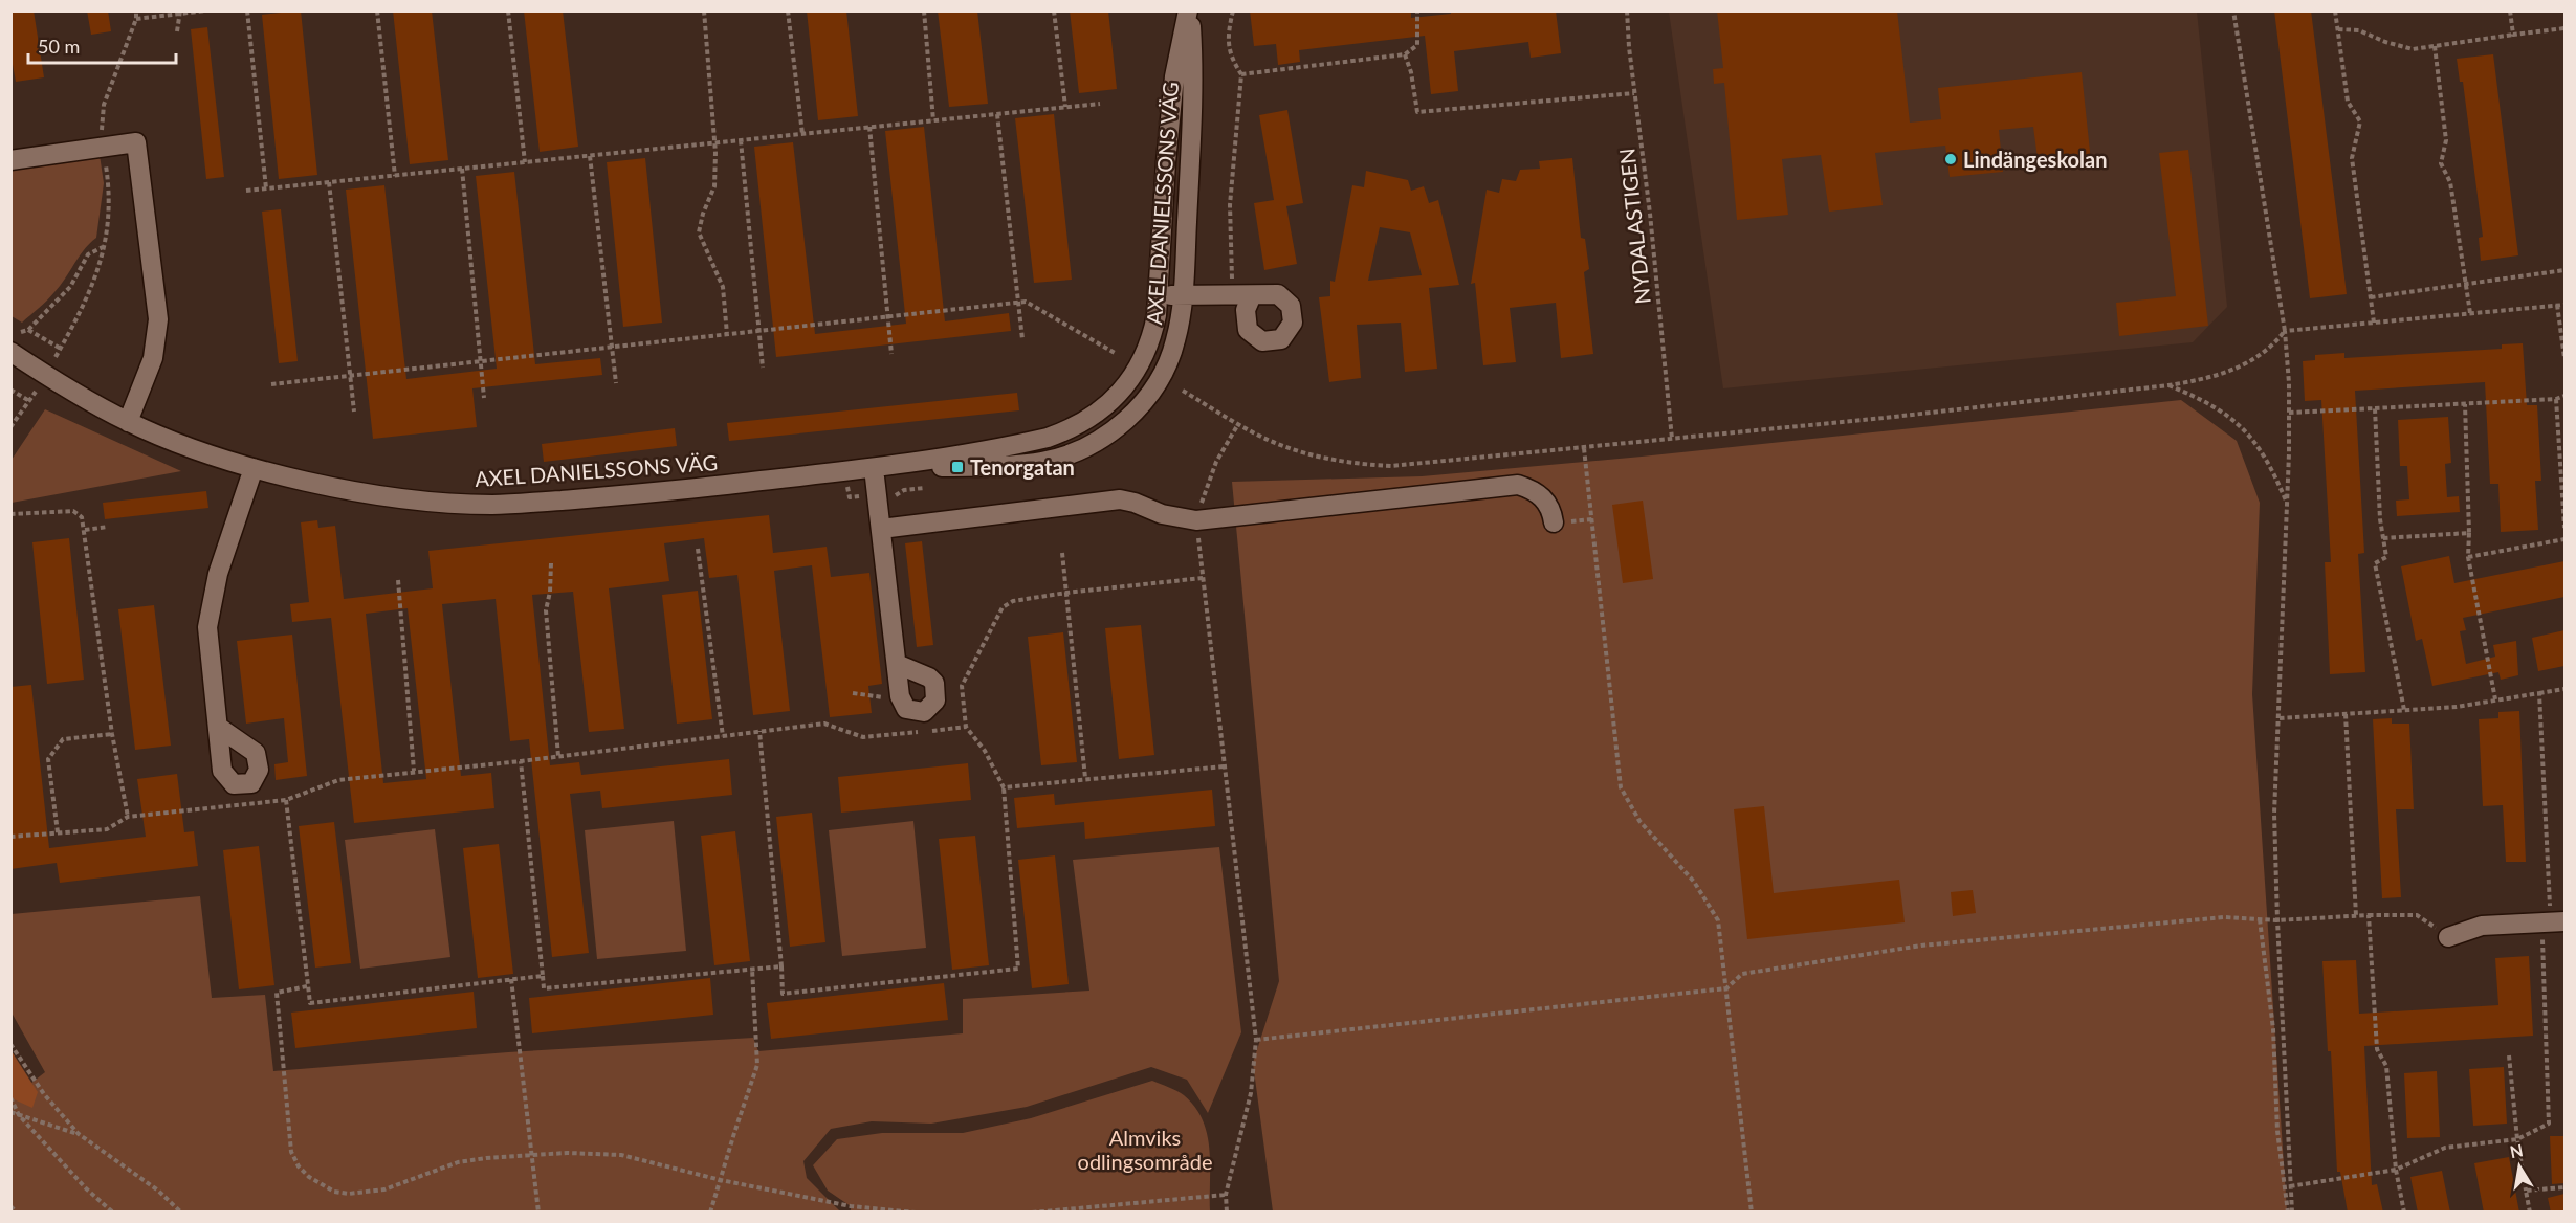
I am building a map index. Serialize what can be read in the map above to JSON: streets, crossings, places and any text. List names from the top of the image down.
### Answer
{
  "streets": {
    "street": ["AXEL DANIELSSONS VÄG"],
    "path": ["NYDALASTIGEN"]
  },
  "parks": ["Almviks odlingsområde"],
  "places": {
    "other": ["Lindängeskolan"],
    "transit": ["Tenorgatan"]
  },
  "scale_bar": "50 m",
  "north": "top"
}
